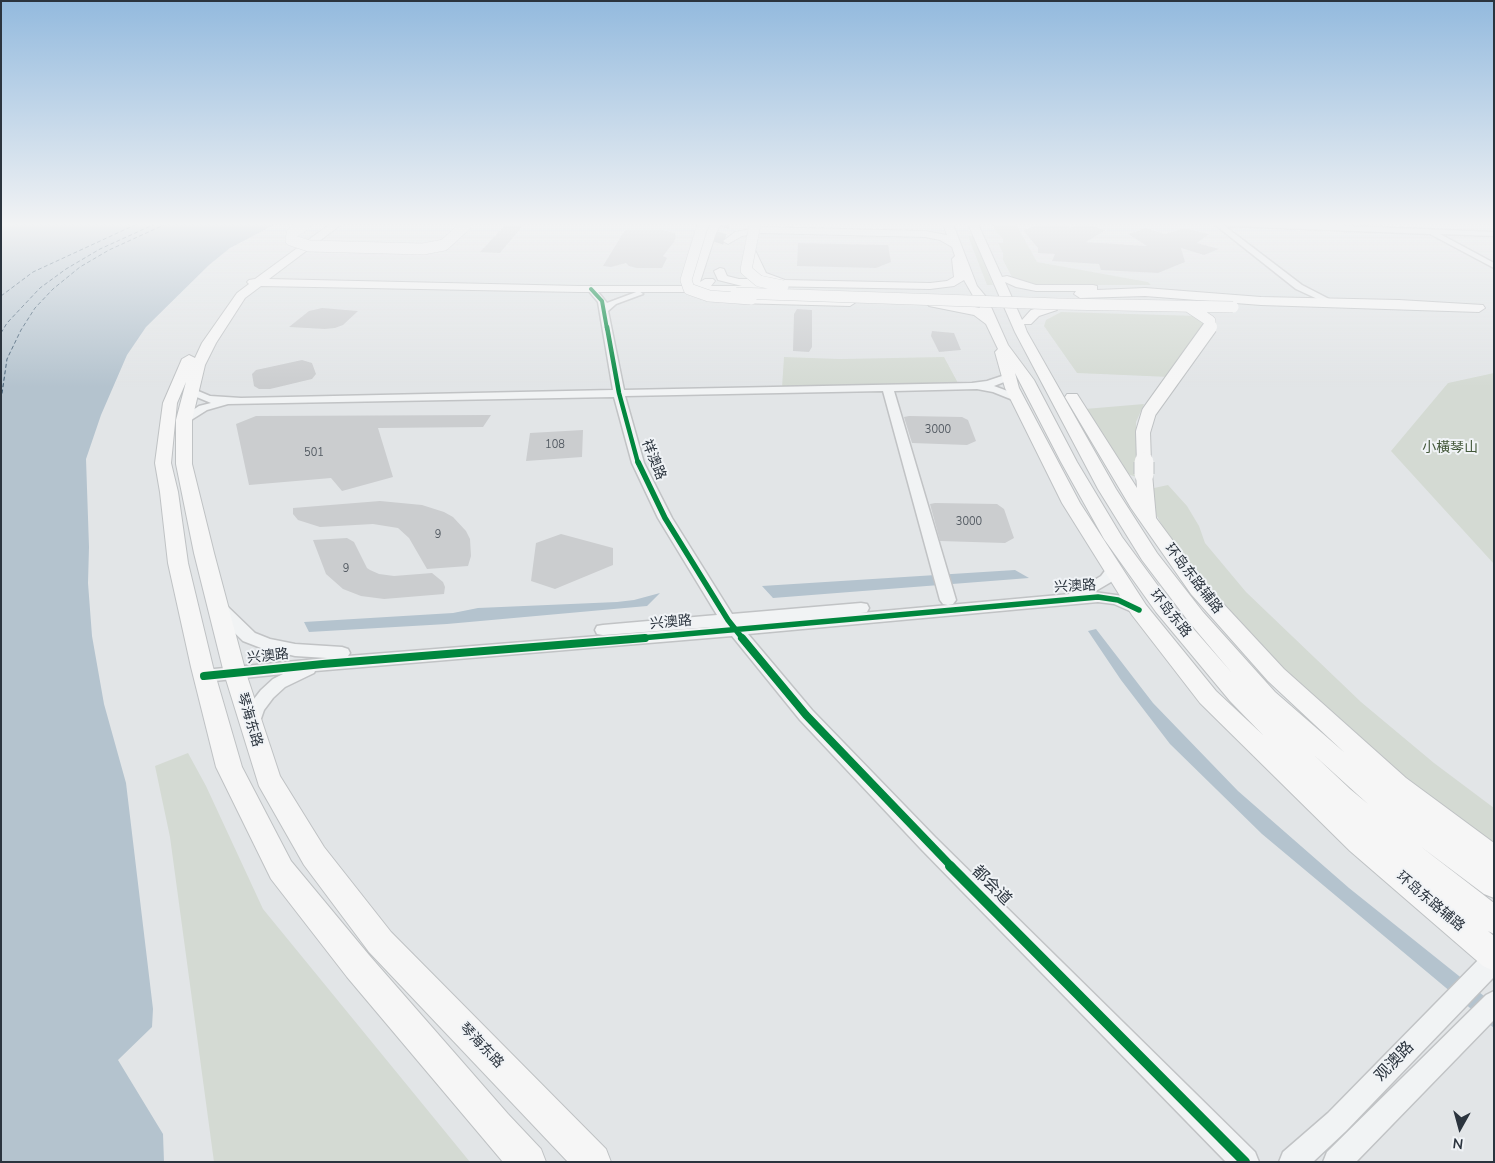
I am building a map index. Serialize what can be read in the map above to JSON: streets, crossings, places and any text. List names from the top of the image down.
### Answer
{
  "streets": {
    "main road": ["环岛东路辅路", "环岛东路", "琴海东路"],
    "street": [
      "祥澳路",
      "兴澳路",
      "都会道",
      "观澳路"
    ]
  },
  "crossings": [
    ["祥澳路", "兴澳路"],
    ["祥澳路", "都会道"],
    ["环岛东路辅路", "兴澳路"],
    ["环岛东路辅路", "环岛东路"],
    ["兴澳路", "琴海东路"],
    ["兴澳路", "都会道"]
  ],
  "parks": ["小橫琴山"],
  "house_numbers": [
    "3000",
    "108",
    "501",
    "3000",
    "9",
    "9"
  ],
  "north": "bottom"
}
